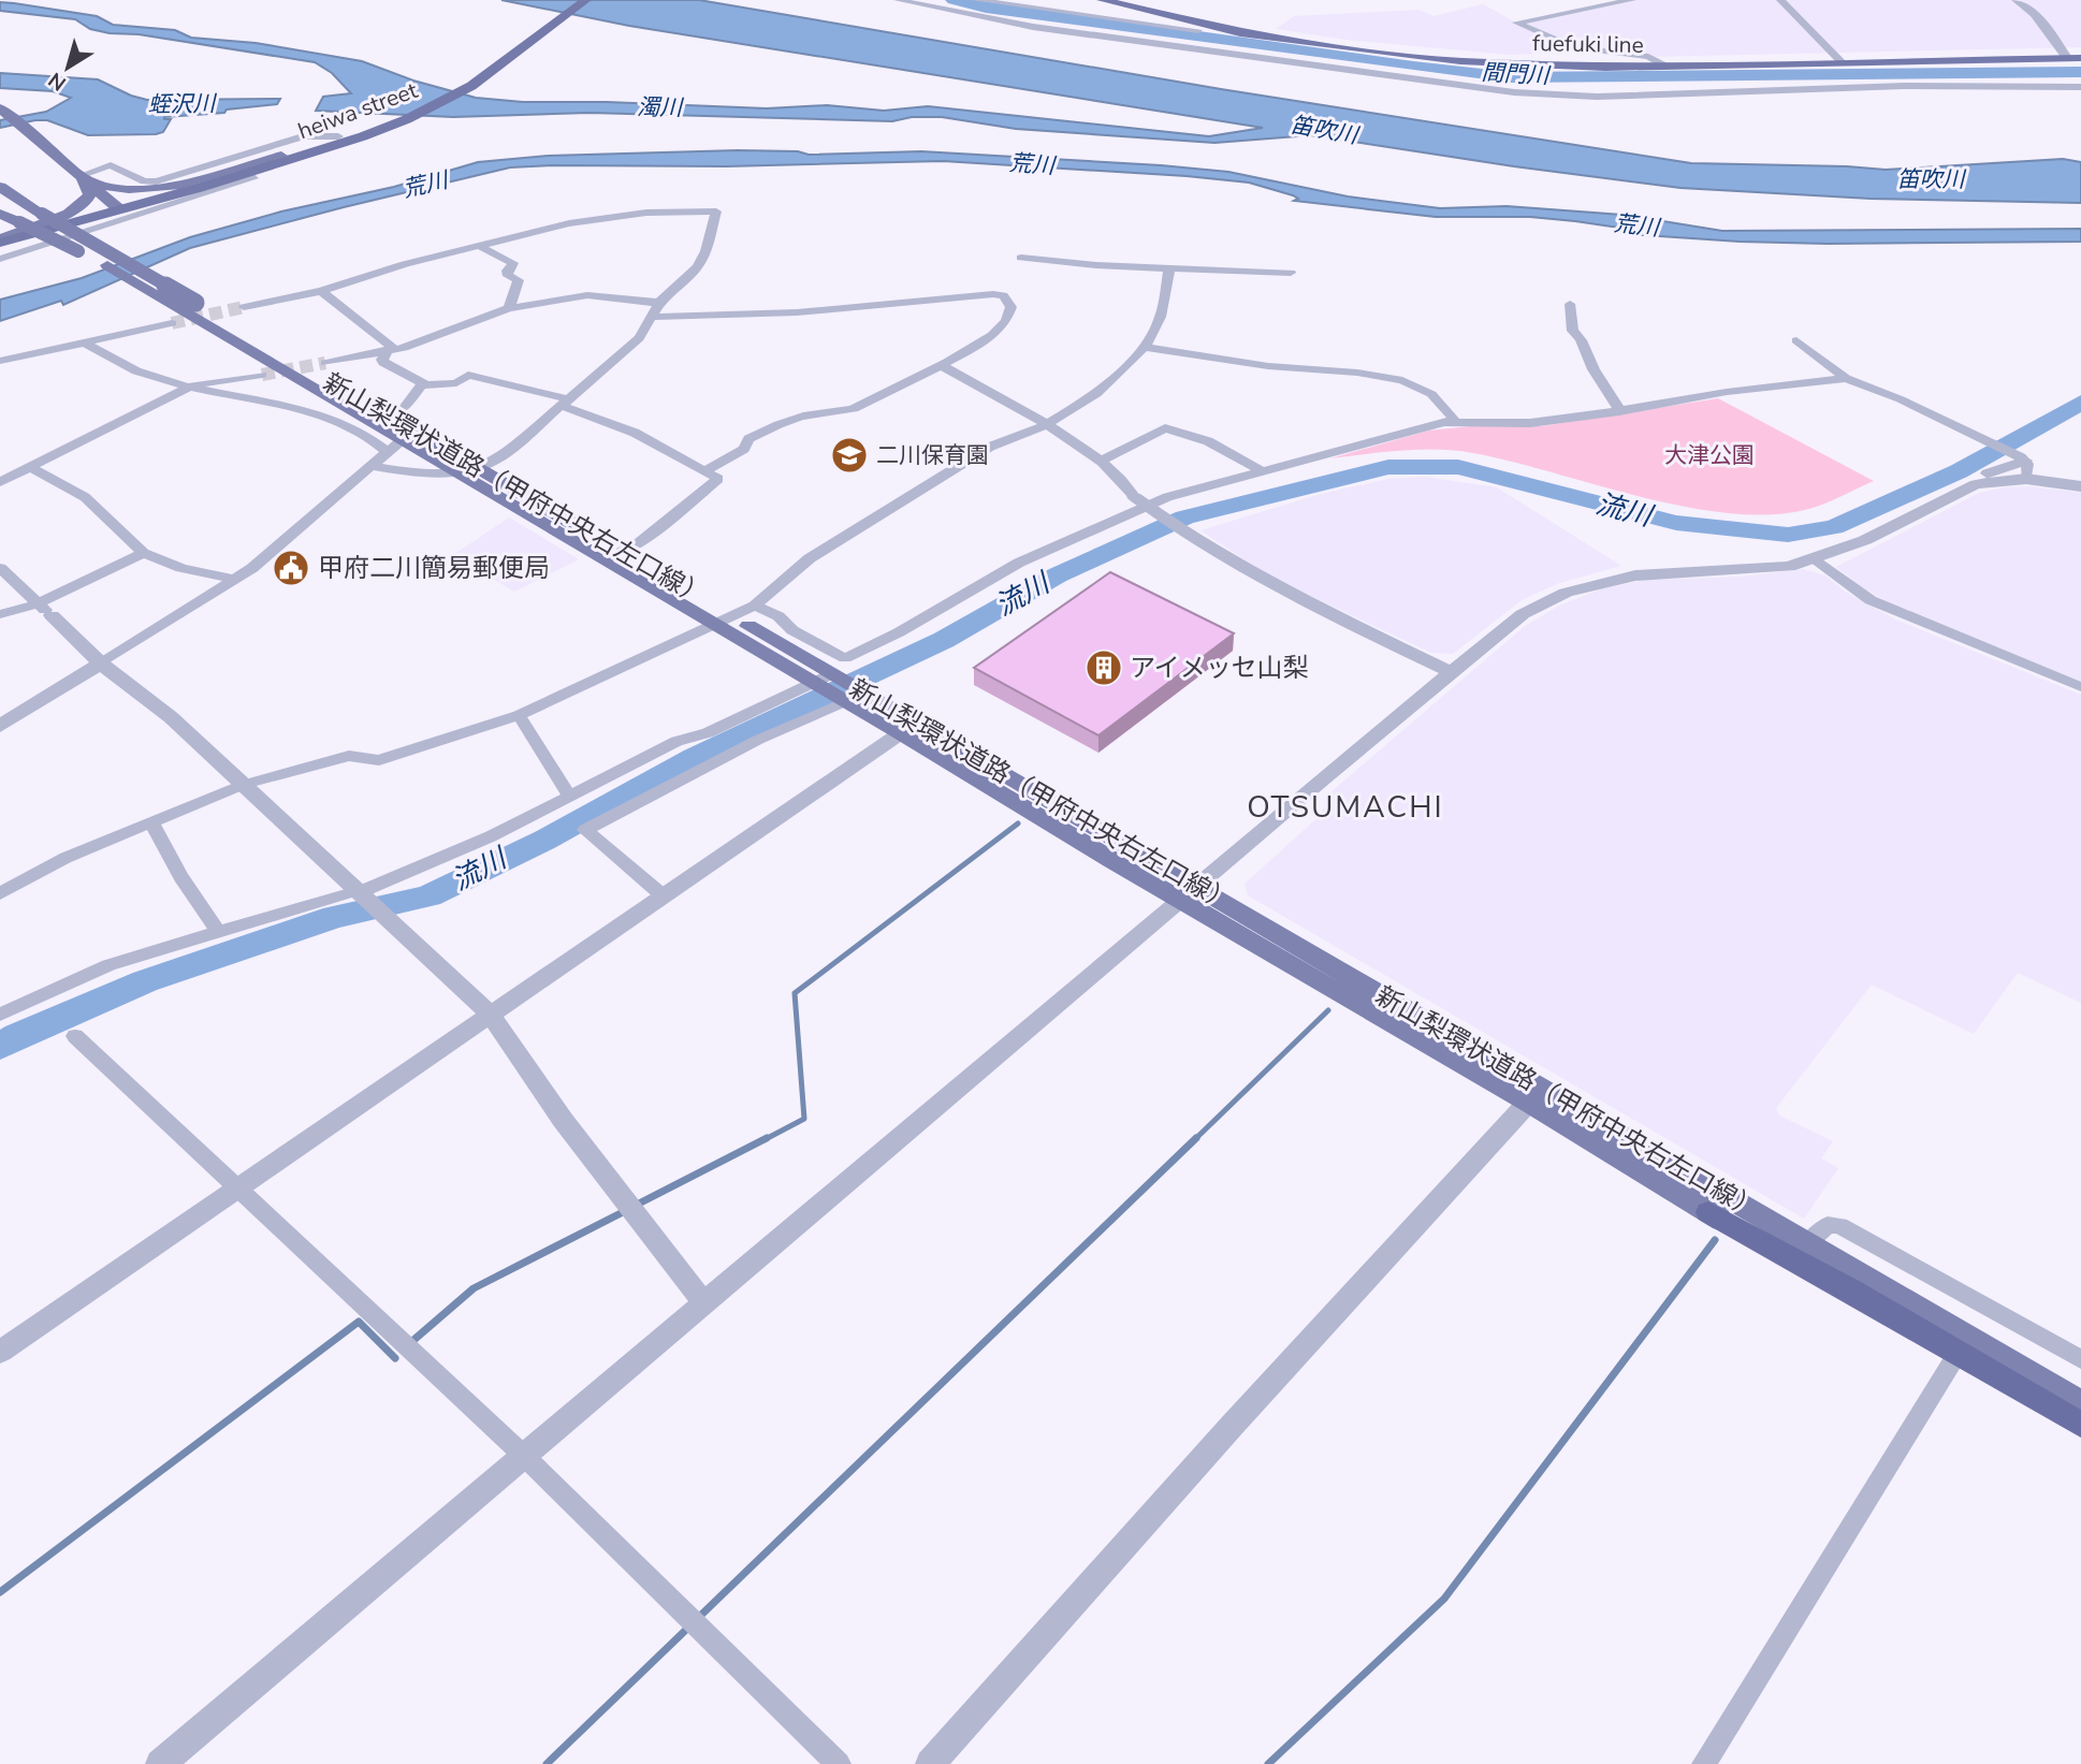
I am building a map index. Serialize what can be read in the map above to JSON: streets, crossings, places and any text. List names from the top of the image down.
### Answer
{
  "streets": {
    "highway": ["fuefuki line", "heiwa street"],
    "main road": ["新山梨環状道路（甲府中央右左口線）"]
  },
  "districts": ["OTSUMACHI"],
  "water": [
    "間門川",
    "蛭沢川",
    "濁川",
    "笛吹川",
    "荒川",
    "流川"
  ],
  "parks": ["大津公園"],
  "places": {
    "school or university": ["二川保育園"],
    "public building": ["甲府二川簡易郵便局"],
    "building": ["アイメッセ山梨"]
  },
  "north": "bottom left"
}
